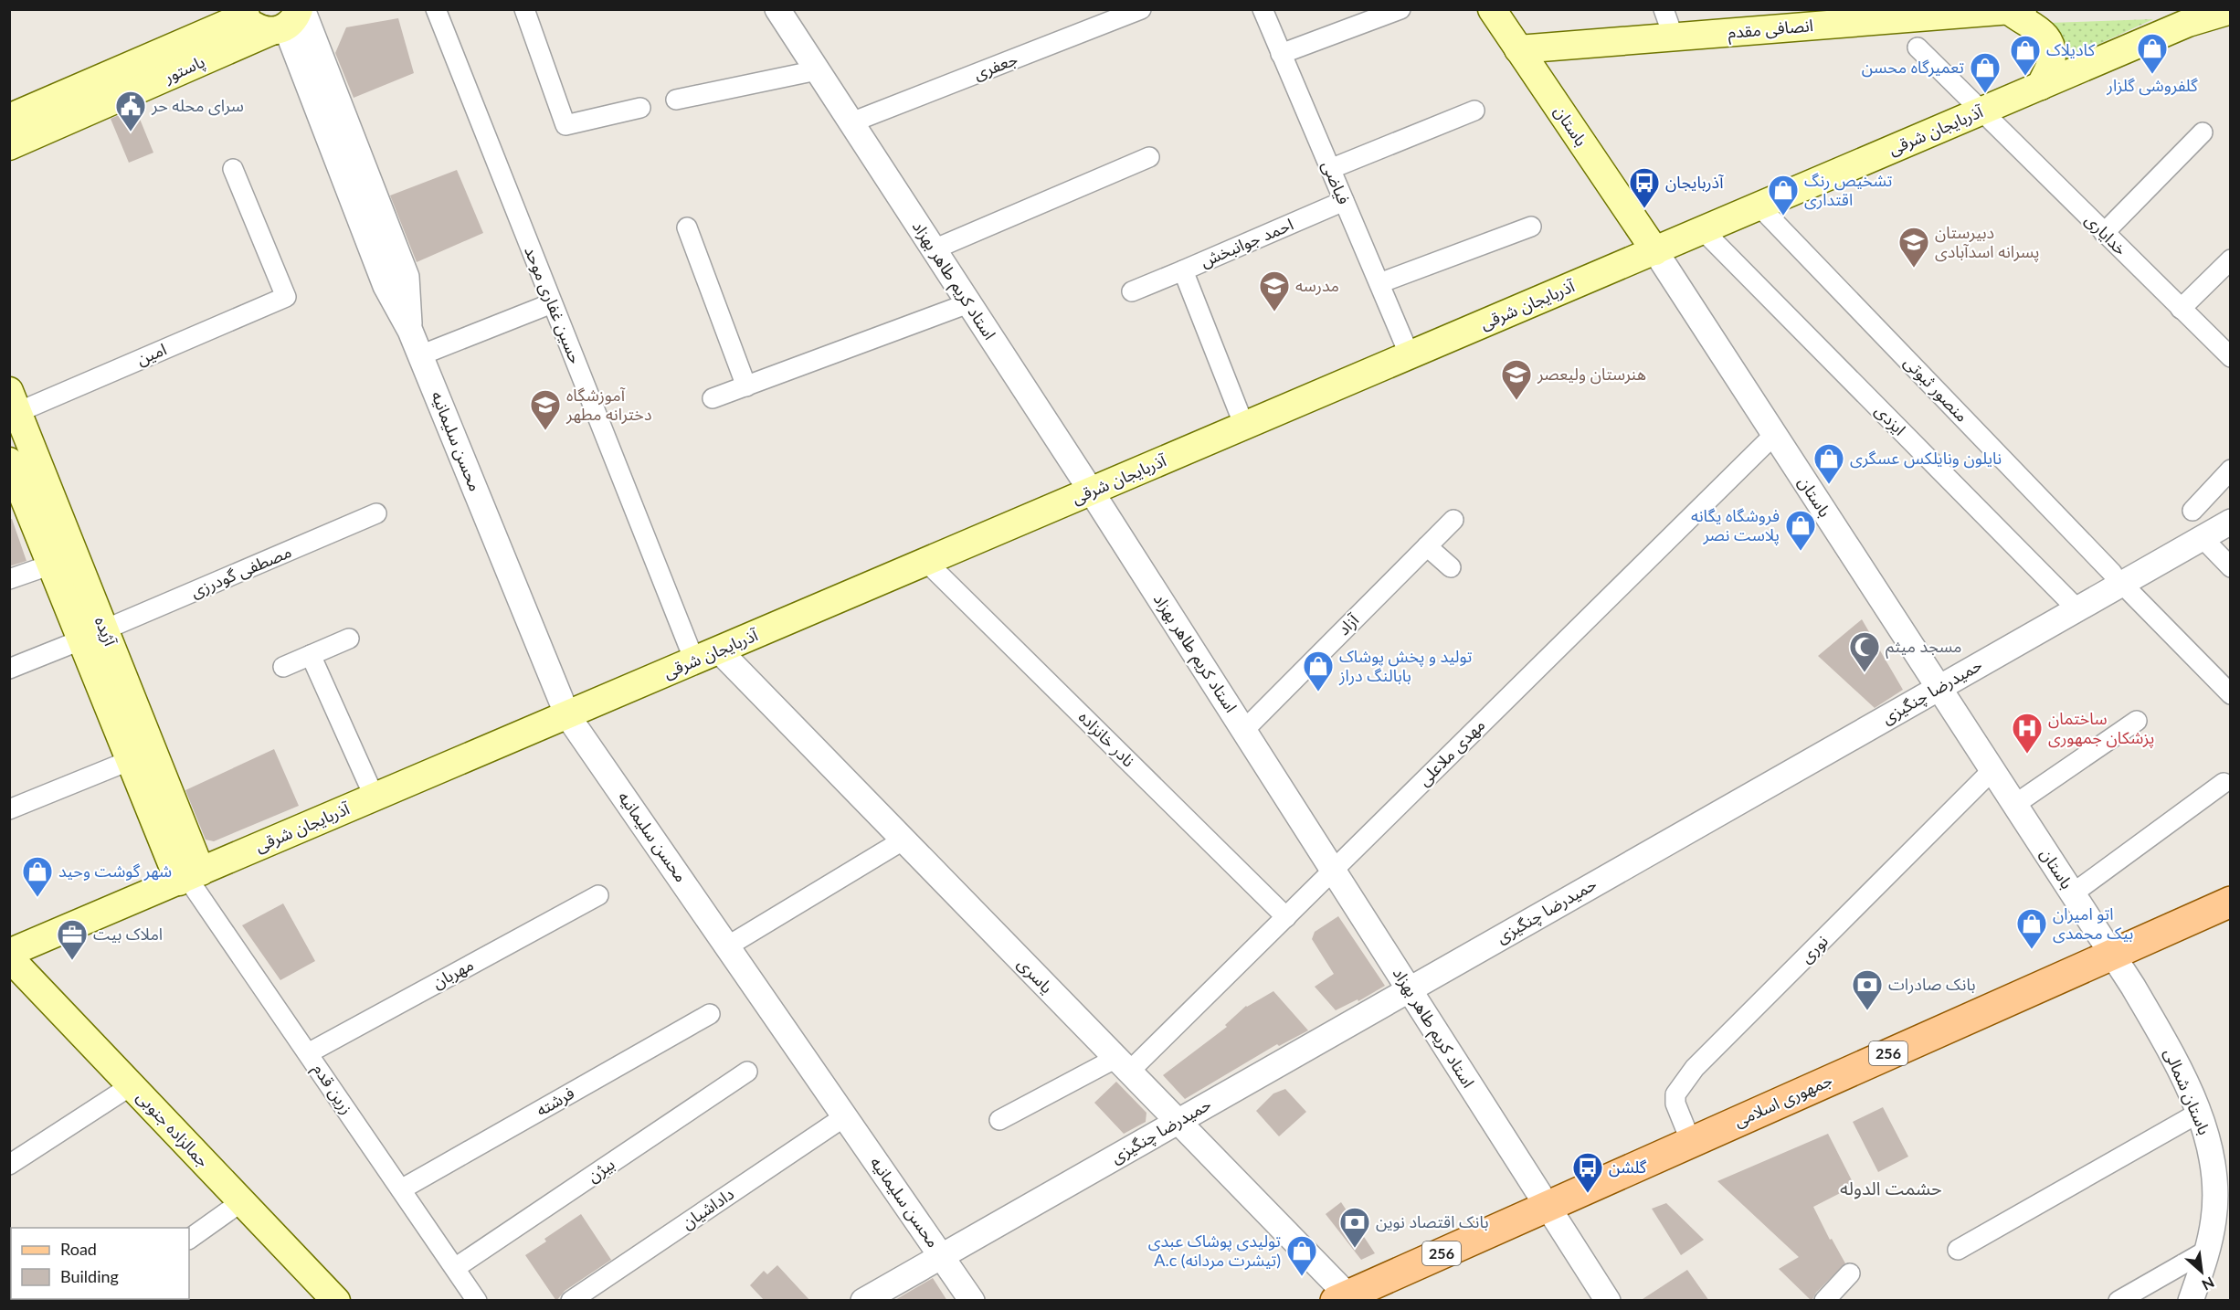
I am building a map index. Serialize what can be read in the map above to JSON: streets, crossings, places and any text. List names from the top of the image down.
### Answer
{
  "streets": {
    "main road": [
      "انصافی مقدم",
      "پاستور",
      "باستان",
      "آذربایجان شرقی",
      "آژیده",
      "256",
      "جمهوری اسلامی",
      "جمالزاده جنوبی"
    ],
    "street": [
      "جعفری",
      "فیاضی",
      "خدایاری",
      "احمد جوانبخش",
      "استاد کریم طاهر بهزاد",
      "حسین غفاری موحد",
      "امین",
      "منصور ثبوتی",
      "ایزدی",
      "محسن سلیمانیه",
      "مصطفی گودرزی",
      "آزاد",
      "حمیدرضا چنگیزی",
      "نادر خانزاده",
      "مهدی ملاعلی",
      "نوری",
      "مهربان",
      "یاسری",
      "زرین قدم",
      "باستان شمالی",
      "فرشته",
      "بیژن",
      "داداشیان"
    ]
  },
  "crossings": [
    ["انصافی مقدم", "باستان"],
    ["جعفری", "استاد کریم طاهر بهزاد"],
    ["پاستور", "محسن سلیمانیه"],
    ["باستان", "آذربایجان شرقی"],
    ["باستان", "حمیدرضا چنگیزی"],
    ["باستان", "مهدی ملاعلی"],
    ["باستان", "نوری"],
    ["باستان", "باستان شمالی"],
    ["باستان", "جمهوری اسلامی"],
    ["آذربایجان شرقی", "فیاضی"],
    ["آذربایجان شرقی", "خدایاری"],
    ["آذربایجان شرقی", "احمد جوانبخش"],
    ["آذربایجان شرقی", "استاد کریم طاهر بهزاد"],
    ["آذربایجان شرقی", "حسین غفاری موحد"],
    ["آذربایجان شرقی", "منصور ثبوتی"],
    ["آذربایجان شرقی", "ایزدی"],
    ["آذربایجان شرقی", "محسن سلیمانیه"],
    ["آذربایجان شرقی", "آژیده"],
    ["آذربایجان شرقی", "نادر خانزاده"],
    ["آذربایجان شرقی", "یاسری"],
    ["آذربایجان شرقی", "زرین قدم"],
    ["فیاضی", "احمد جوانبخش"],
    ["استاد کریم طاهر بهزاد", "آزاد"],
    ["استاد کریم طاهر بهزاد", "حمیدرضا چنگیزی"],
    ["استاد کریم طاهر بهزاد", "مهدی ملاعلی"],
    ["استاد کریم طاهر بهزاد", "جمهوری اسلامی"],
    ["حسین غفاری موحد", "یاسری"],
    ["امین", "آژیده"],
    ["منصور ثبوتی", "حمیدرضا چنگیزی"],
    ["ایزدی", "حمیدرضا چنگیزی"],
    ["محسن سلیمانیه", "حمیدرضا چنگیزی"],
    ["محسن سلیمانیه", "داداشیان"],
    ["مصطفی گودرزی", "آژیده"],
    ["آژیده", "زرین قدم"],
    ["حمیدرضا چنگیزی", "یاسری"],
    ["نادر خانزاده", "مهدی ملاعلی"],
    ["مهدی ملاعلی", "یاسری"],
    ["نوری", "جمهوری اسلامی"],
    ["مهربان", "زرین قدم"],
    ["یاسری", "جمهوری اسلامی"],
    ["زرین قدم", "فرشته"],
    ["زرین قدم", "بیژن"]
  ],
  "districts": ["حشمت الدوله"],
  "places": {
    "shop": [
      "گلفروشی گلزار",
      "کادیلاک",
      "تعمیرگاه محسن",
      "تشخیص رنگ اقتداری",
      "نایلون ونایلکس عسگری",
      "فروشگاه یگانه پلاست نصر",
      "تولید و پخش پوشاک بابالنگ دراز",
      "شهر گوشت وحید",
      "اتو امیران بیک محمدی",
      "تولیدی پوشاک عبدی A.c (تیشرت مردانه)"
    ],
    "public building": ["سرای محله حر"],
    "bus stop": ["آذربایجان", "گلشن"],
    "school or university": [
      "دبیرستان پسرانه اسدآبادی",
      "مدرسه",
      "هنرستان ولیعصر",
      "آموزشگاه دخترانه مطهر"
    ],
    "mosque": ["مسجد میثم"],
    "hospital": ["ساختمان پزشکان جمهوری"],
    "office": ["املاک بیت"],
    "bank": ["بانک صادرات", "بانک اقتصاد نوین"]
  },
  "legend": ["Road", "Building"],
  "north": "bottom right"
}
